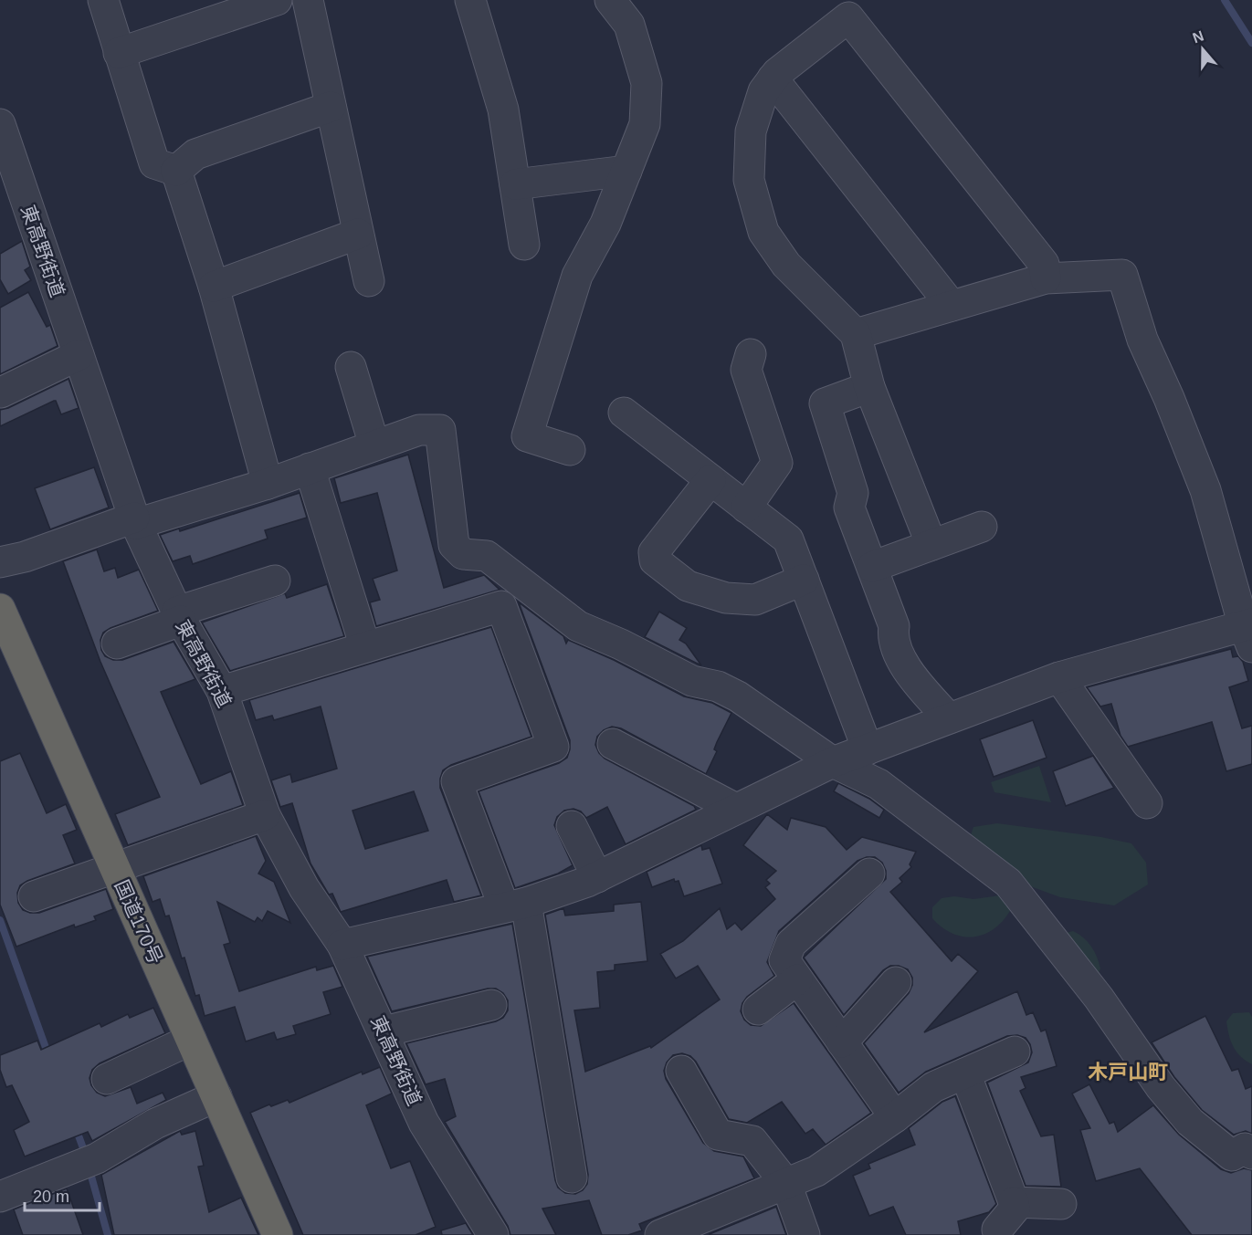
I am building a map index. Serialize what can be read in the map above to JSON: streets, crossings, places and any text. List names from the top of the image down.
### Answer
{
  "streets": {
    "highway": ["国道170号"],
    "street": ["東高野街道"]
  },
  "districts": ["木戸山町"],
  "scale_bar": "20 m",
  "north": "top"
}
